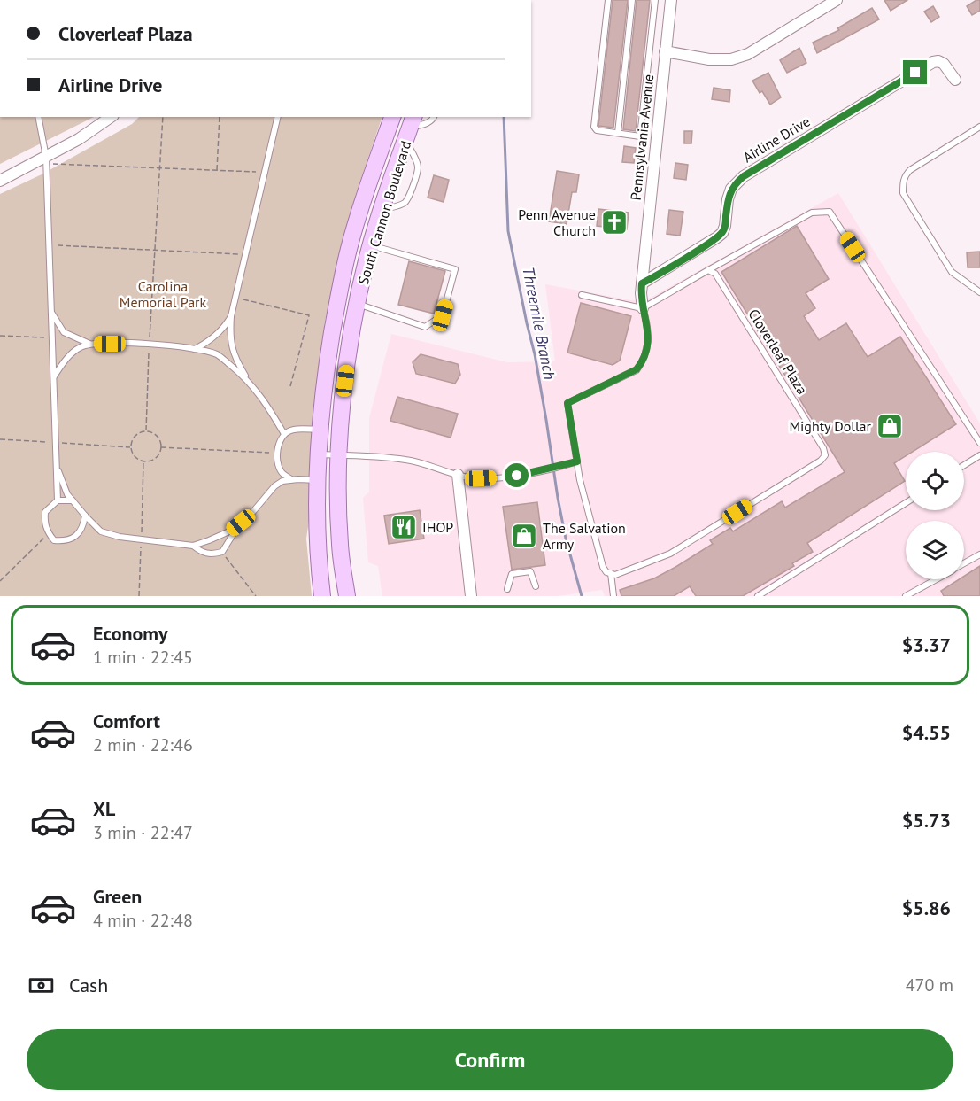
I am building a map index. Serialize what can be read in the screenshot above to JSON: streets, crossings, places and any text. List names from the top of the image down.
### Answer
{
  "streets": {
    "main road": ["South Cannon Boulevard"],
    "street": ["Pennsylvania Avenue", "Airline Drive"],
    "lane": ["Cloverleaf Plaza"]
  },
  "crossings": [
    ["Pennsylvania Avenue", "Airline Drive"]
  ],
  "water": ["Threemile Branch"],
  "parks": ["Carolina Memorial Park"],
  "places": {
    "church": ["Penn Avenue Church"],
    "shop": ["Mighty Dollar", "The Salvation Army"],
    "restaurant": ["IHOP"]
  },
  "page": {
    "banner": ["Cloverleaf Plaza", "Airline Drive"],
    "list": [
      {
        "name": "Economy",
        "note": "1 min · 22:45",
        "value": "$3.37"
      },
      {
        "name": "Comfort",
        "note": "2 min · 22:46",
        "value": "$4.55"
      },
      {
        "name": "XL",
        "note": "3 min · 22:47",
        "value": "$5.73"
      },
      {
        "name": "Green",
        "note": "4 min · 22:48",
        "value": "$5.86"
      }
    ],
    "pay": ["Cash", "470 m"],
    "buttons": "Confirm"
  }
}
